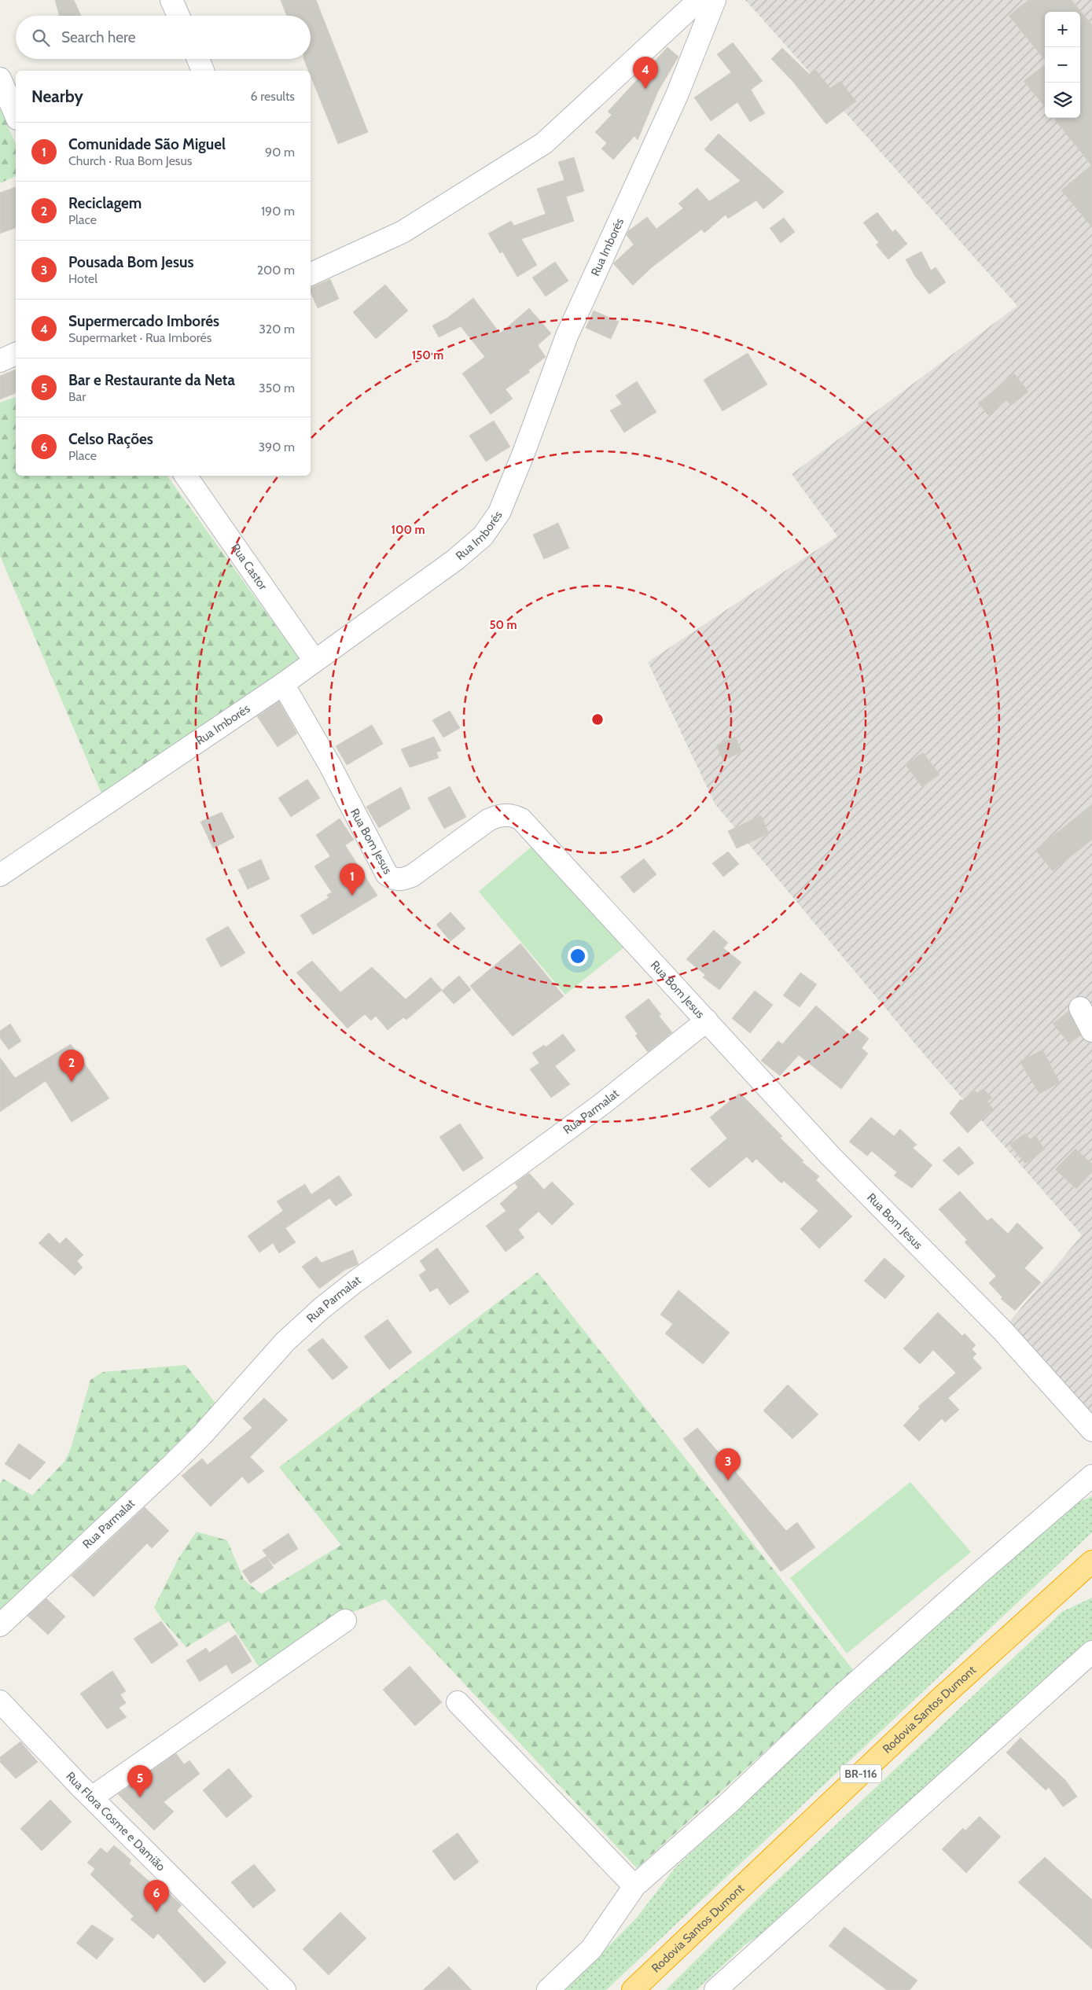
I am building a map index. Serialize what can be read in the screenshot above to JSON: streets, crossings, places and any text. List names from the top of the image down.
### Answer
{
  "streets": {
    "highway": ["Rodovia Santos Dumont", "BR-116"],
    "street": [
      "Rua Imborés",
      "Rua Castor",
      "Rua Bom Jesus",
      "Rua Parmalat",
      "Rua Flora Cosme e Damião"
    ]
  },
  "crossings": [
    ["Rua Imborés", "Rua Castor"],
    ["Rua Imborés", "Rua Bom Jesus"],
    ["Rua Bom Jesus", "Rua Parmalat"]
  ],
  "page": {
    "map_buttons": ["+", "−"],
    "search": "Search here",
    "pins": [
      "4",
      "1",
      "2",
      "3",
      "5",
      "6"
    ],
    "heading": ["Nearby", "6 results"],
    "list": [
      {
        "mark": "1",
        "name": "Comunidade São Miguel",
        "note": "Church · Rua Bom Jesus",
        "value": "90 m"
      },
      {
        "mark": "2",
        "name": "Reciclagem",
        "note": "Place",
        "value": "190 m"
      },
      {
        "mark": "3",
        "name": "Pousada Bom Jesus",
        "note": "Hotel",
        "value": "200 m"
      },
      {
        "mark": "4",
        "name": "Supermercado Imborés",
        "note": "Supermarket · Rua Imborés",
        "value": "320 m"
      },
      {
        "mark": "5",
        "name": "Bar e Restaurante da Neta",
        "note": "Bar",
        "value": "350 m"
      },
      {
        "mark": "6",
        "name": "Celso Rações",
        "note": "Place",
        "value": "390 m"
      }
    ]
  },
  "rings": ["150 m", "100 m", "50 m"]
}
